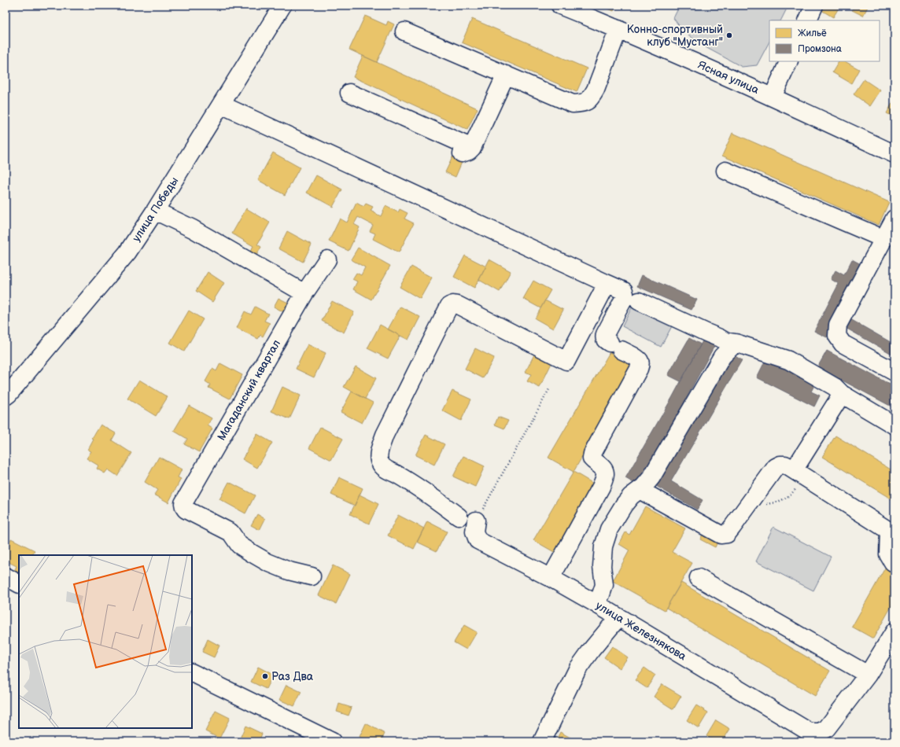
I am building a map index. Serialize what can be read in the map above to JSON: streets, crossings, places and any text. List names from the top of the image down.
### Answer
{
  "streets": {
    "street": [
      "Ясная улица",
      "улица Победы",
      "Магаданский квартал",
      "улица Железнякова"
    ]
  },
  "places": ["Конно-спортивный клуб \"Мустанг\"", "Раз Два"],
  "legend": ["Жильё", "Промзона"]
}
